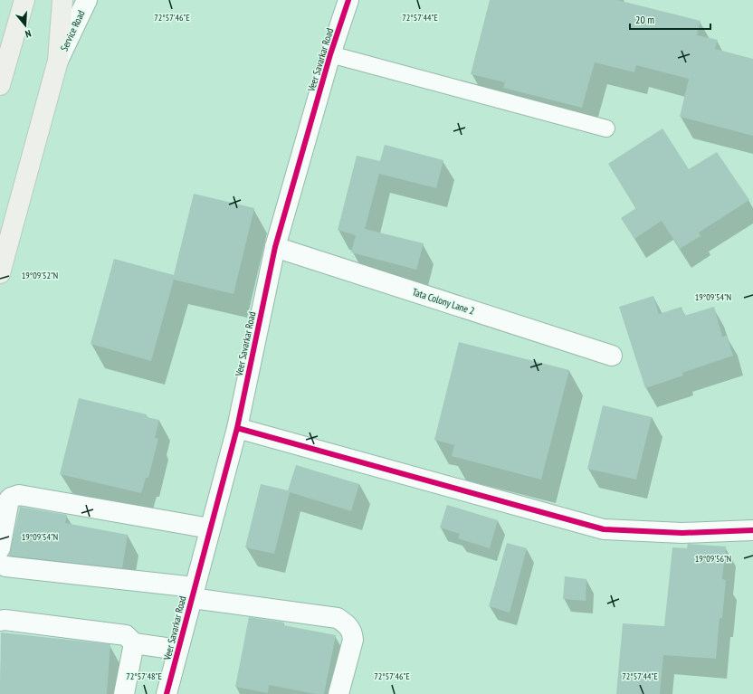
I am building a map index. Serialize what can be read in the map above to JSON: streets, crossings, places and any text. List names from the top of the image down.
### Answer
{
  "streets": {
    "street": ["Service Road", "Veer Savarkar Road", "Tata Colony Lane 2"]
  },
  "crossings": [
    ["Veer Savarkar Road", "Tata Colony Lane 2"]
  ],
  "scale_bar": "20 m",
  "north": "bottom",
  "coordinates": [
    "72°57'46\"E",
    "72°57'44\"E",
    "19°09'52\"N",
    "19°09'54\"N",
    "19°09'56\"N",
    "72°57'48\"E"
  ]
}
